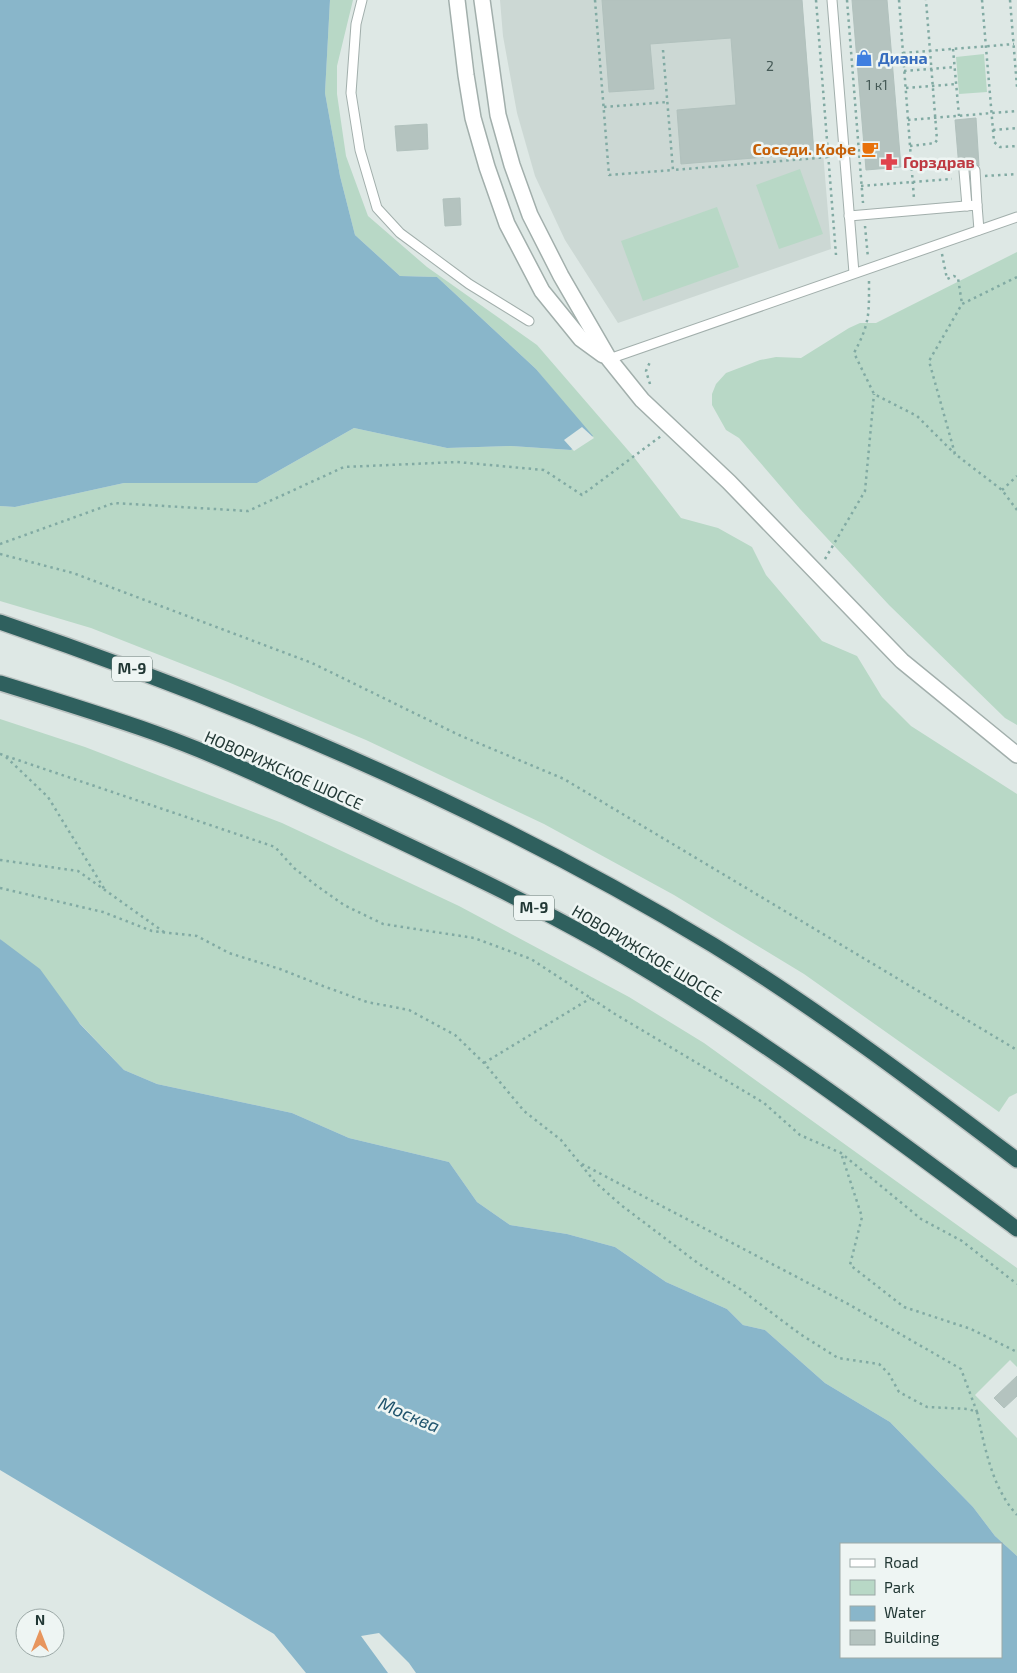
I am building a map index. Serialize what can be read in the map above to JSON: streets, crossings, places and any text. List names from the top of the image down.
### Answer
{
  "streets": {
    "highway": ["М-9", "НОВОРИЖСКОЕ ШОССЕ"]
  },
  "water": ["Москва"],
  "places": {
    "shop": ["Диана"],
    "cafe": ["Соседи. Кофе"],
    "pharmacy": ["Горздрав"]
  },
  "house_numbers": ["2", "1 к1"],
  "legend": [
    "Road",
    "Park",
    "Water",
    "Building"
  ],
  "north": "top"
}
